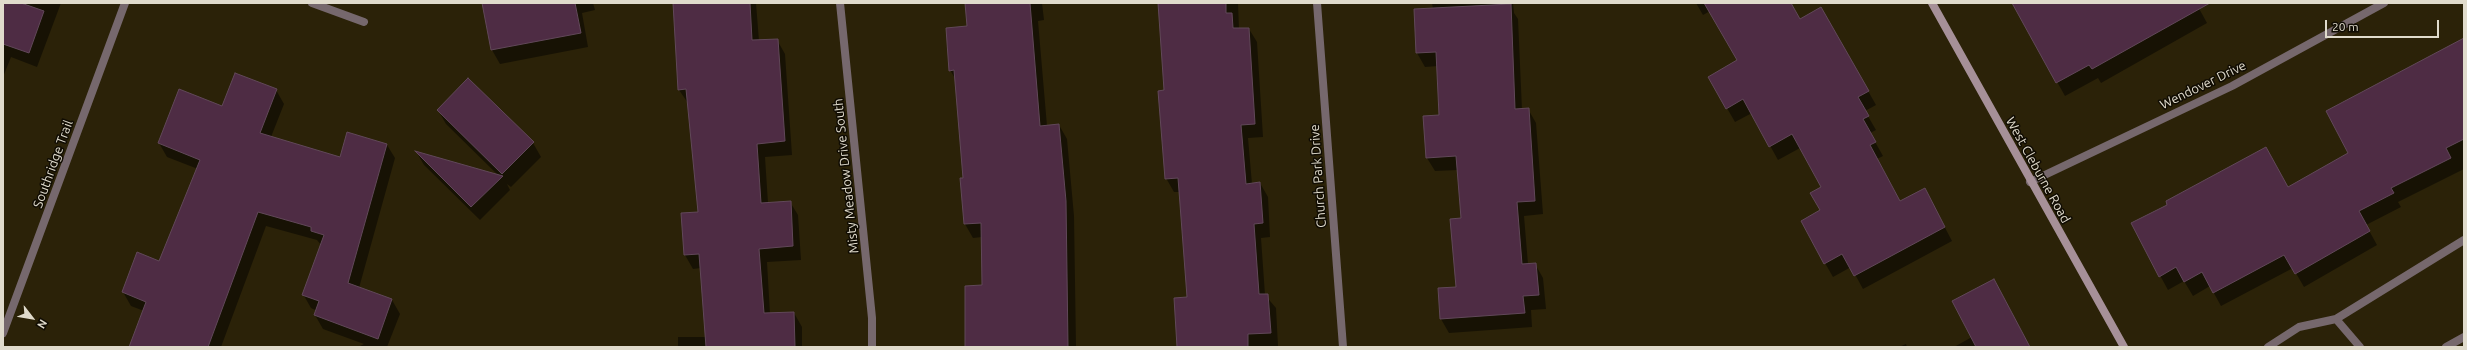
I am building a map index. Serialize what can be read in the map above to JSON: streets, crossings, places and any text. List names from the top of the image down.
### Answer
{
  "streets": {
    "street": [
      "Wendover Drive",
      "Southridge Trail",
      "West Cleburne Road",
      "Misty Meadow Drive South",
      "Church Park Drive"
    ]
  },
  "crossings": [
    ["Wendover Drive", "West Cleburne Road"]
  ],
  "scale_bar": "20 m",
  "north": "bottom right"
}
